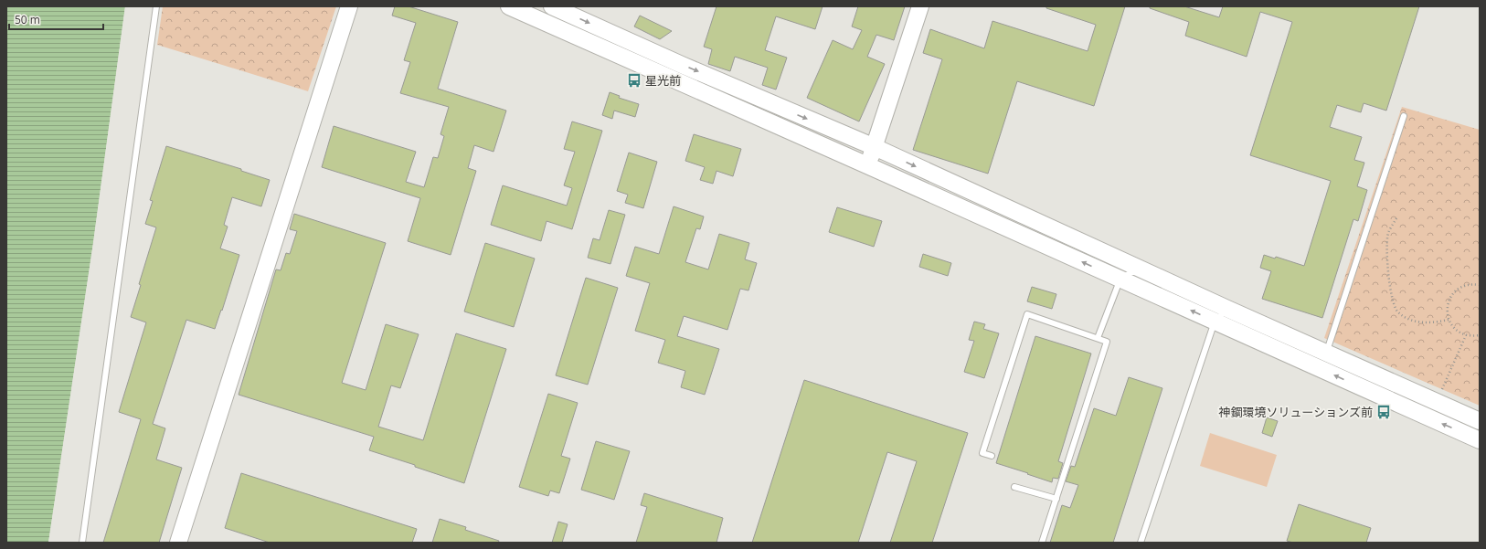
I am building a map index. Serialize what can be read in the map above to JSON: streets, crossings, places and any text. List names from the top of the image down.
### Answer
{
  "places": {
    "bus stop": ["星光前", "神鋼環境ソリューションズ前"]
  },
  "scale_bar": "50 m"
}
